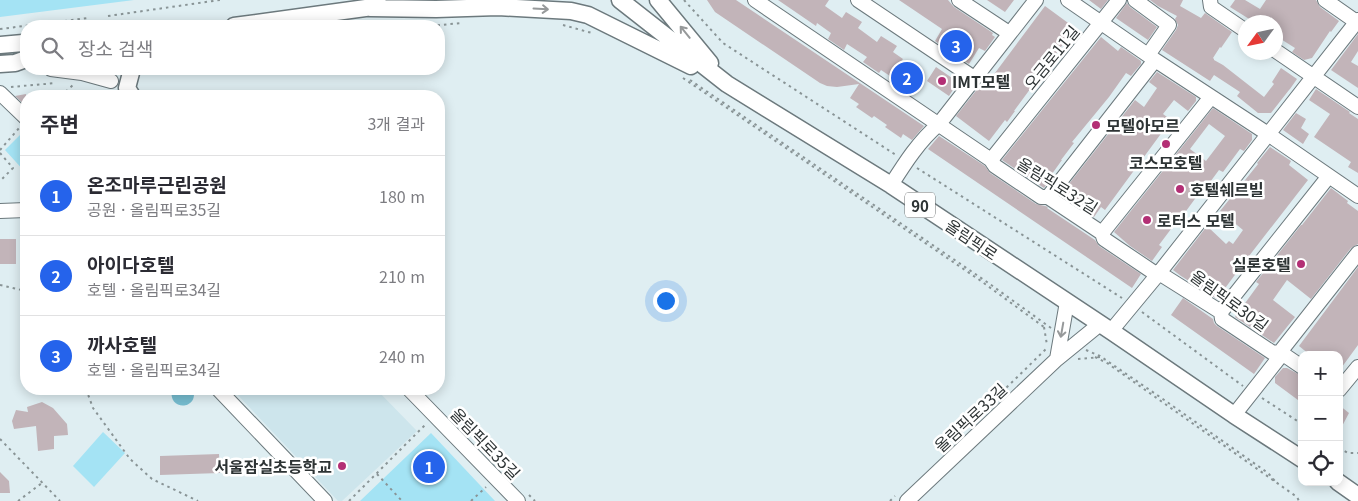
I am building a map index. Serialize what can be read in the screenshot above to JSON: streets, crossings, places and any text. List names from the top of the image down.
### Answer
{
  "streets": {
    "main road": ["90", "올림픽로"],
    "street": [
      "오금로11길",
      "올림픽로32길",
      "올림픽로30길",
      "올림픽로33길",
      "올림픽로35길"
    ]
  },
  "crossings": [
    ["오금로11길", "올림픽로32길"],
    ["올림픽로32길", "올림픽로30길"],
    ["90", "올림픽로"],
    ["올림픽로", "올림픽로33길"]
  ],
  "places": [
    "IMT모텔",
    "모텔아모르",
    "코스모호텔",
    "호텔쉐르빌",
    "로터스 모텔",
    "실론호텔",
    "서울잠실초등학교"
  ],
  "north": "bottom left",
  "page": {
    "search": "장소 검색",
    "pins": ["3", "2", "1"],
    "heading": ["주변", "3개 결과"],
    "list": [
      {
        "mark": "1",
        "name": "온조마루근린공원",
        "note": "공원 · 올림픽로35길",
        "value": "180 m"
      },
      {
        "mark": "2",
        "name": "아이다호텔",
        "note": "호텔 · 올림픽로34길",
        "value": "210 m"
      },
      {
        "mark": "3",
        "name": "까사호텔",
        "note": "호텔 · 올림픽로34길",
        "value": "240 m"
      }
    ],
    "map_buttons": ["+", "−"]
  }
}
